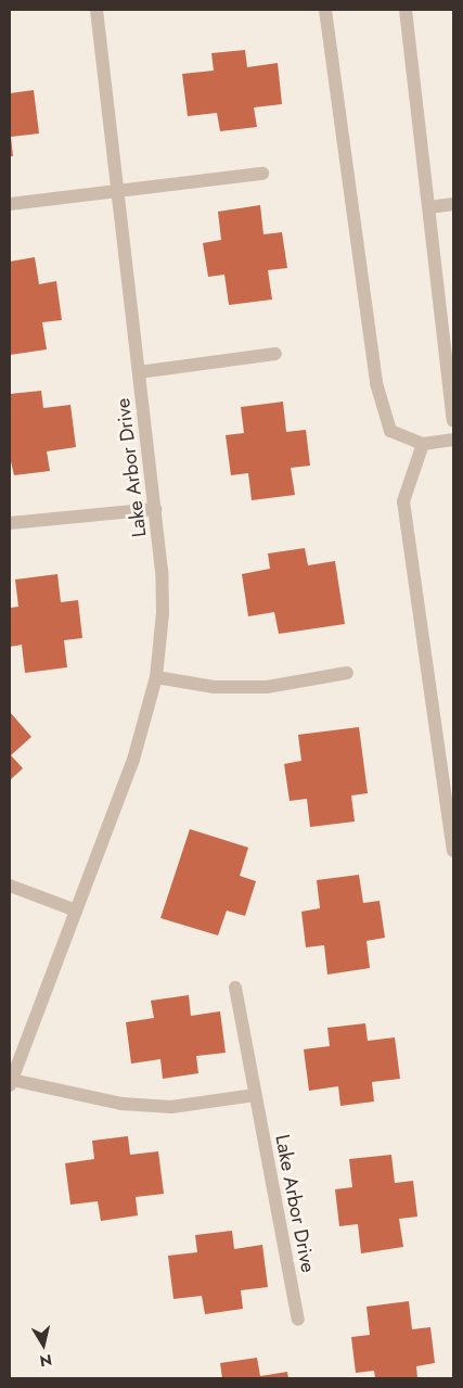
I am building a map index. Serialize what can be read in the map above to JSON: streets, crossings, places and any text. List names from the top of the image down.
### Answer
{
  "streets": {
    "street": ["Lake Arbor Drive"]
  },
  "north": "bottom"
}
